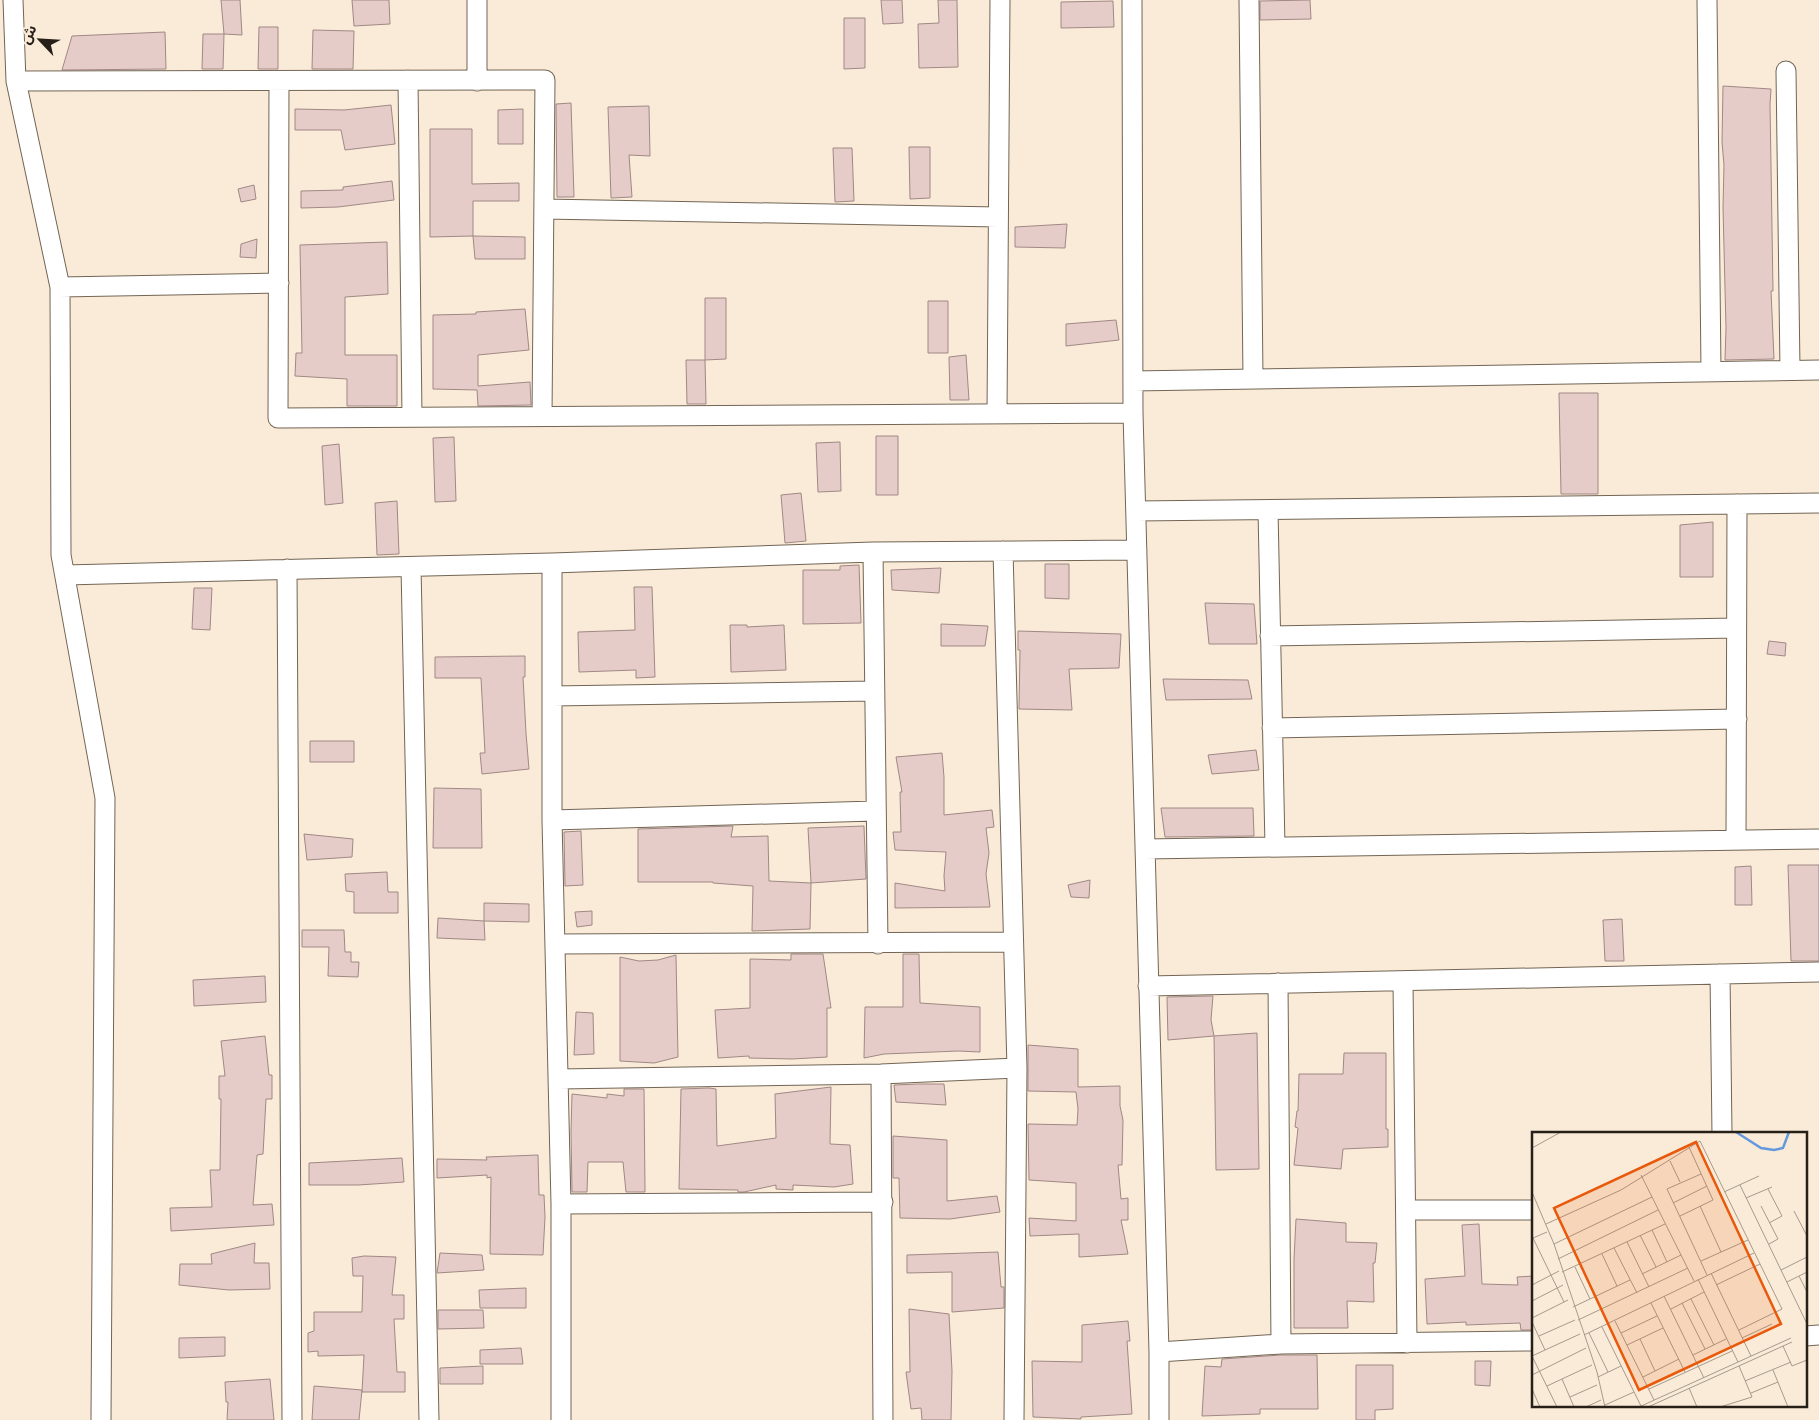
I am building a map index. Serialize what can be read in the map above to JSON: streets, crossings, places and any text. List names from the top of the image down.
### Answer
{
  "north": "top left"
}
